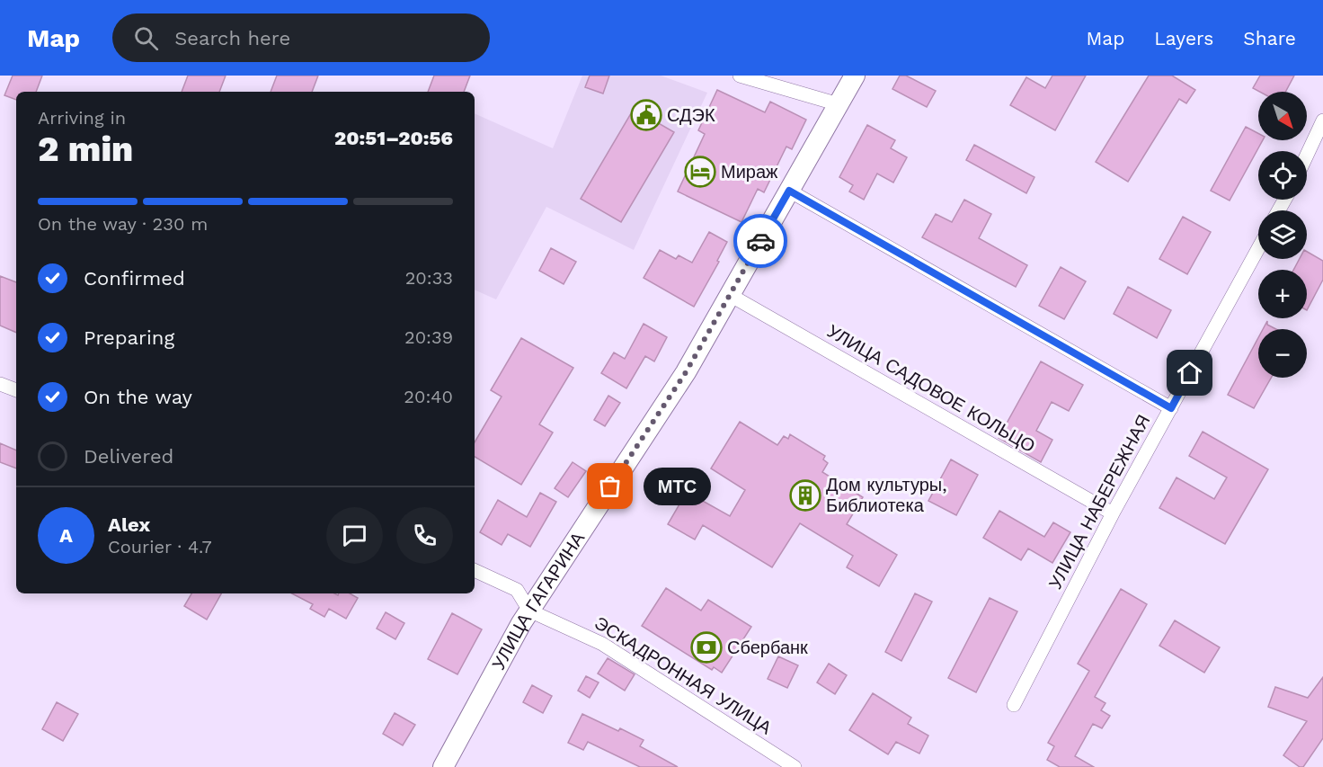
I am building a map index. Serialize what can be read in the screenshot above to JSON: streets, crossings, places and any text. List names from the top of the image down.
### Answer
{
  "streets": {
    "street": [
      "УЛИЦА САДОВОЕ КОЛЬЦО",
      "УЛИЦА НАБЕРЕЖНАЯ",
      "УЛИЦА ГАГАРИНА",
      "ЭСКАДРОННАЯ УЛИЦА"
    ]
  },
  "crossings": [
    ["УЛИЦА САДОВОЕ КОЛЬЦО", "УЛИЦА НАБЕРЕЖНАЯ"],
    ["УЛИЦА САДОВОЕ КОЛЬЦО", "УЛИЦА ГАГАРИНА"],
    ["УЛИЦА ГАГАРИНА", "ЭСКАДРОННАЯ УЛИЦА"]
  ],
  "places": {
    "public building": ["СДЭК"],
    "hotel": ["Мираж"],
    "other": ["МТС"],
    "building": ["Дом культуры, Библиотека"],
    "bank": ["Сбербанк"]
  },
  "north": "bottom right",
  "page": {
    "header": "Map",
    "search": "Search here",
    "nav": ["Map", "Layers", "Share"],
    "map_buttons": ["+", "−"],
    "heading": ["2 min", "Arriving in", "20:51–20:56"],
    "panel": ["Alex", "Courier · 4.7"],
    "bar": "On the way · 230 m",
    "list": [
      ["Confirmed", "20:33"],
      ["Preparing", "20:39"],
      ["On the way", "20:40"],
      "Delivered"
    ],
    "bubble": "МТС",
    "round": "A"
  }
}
